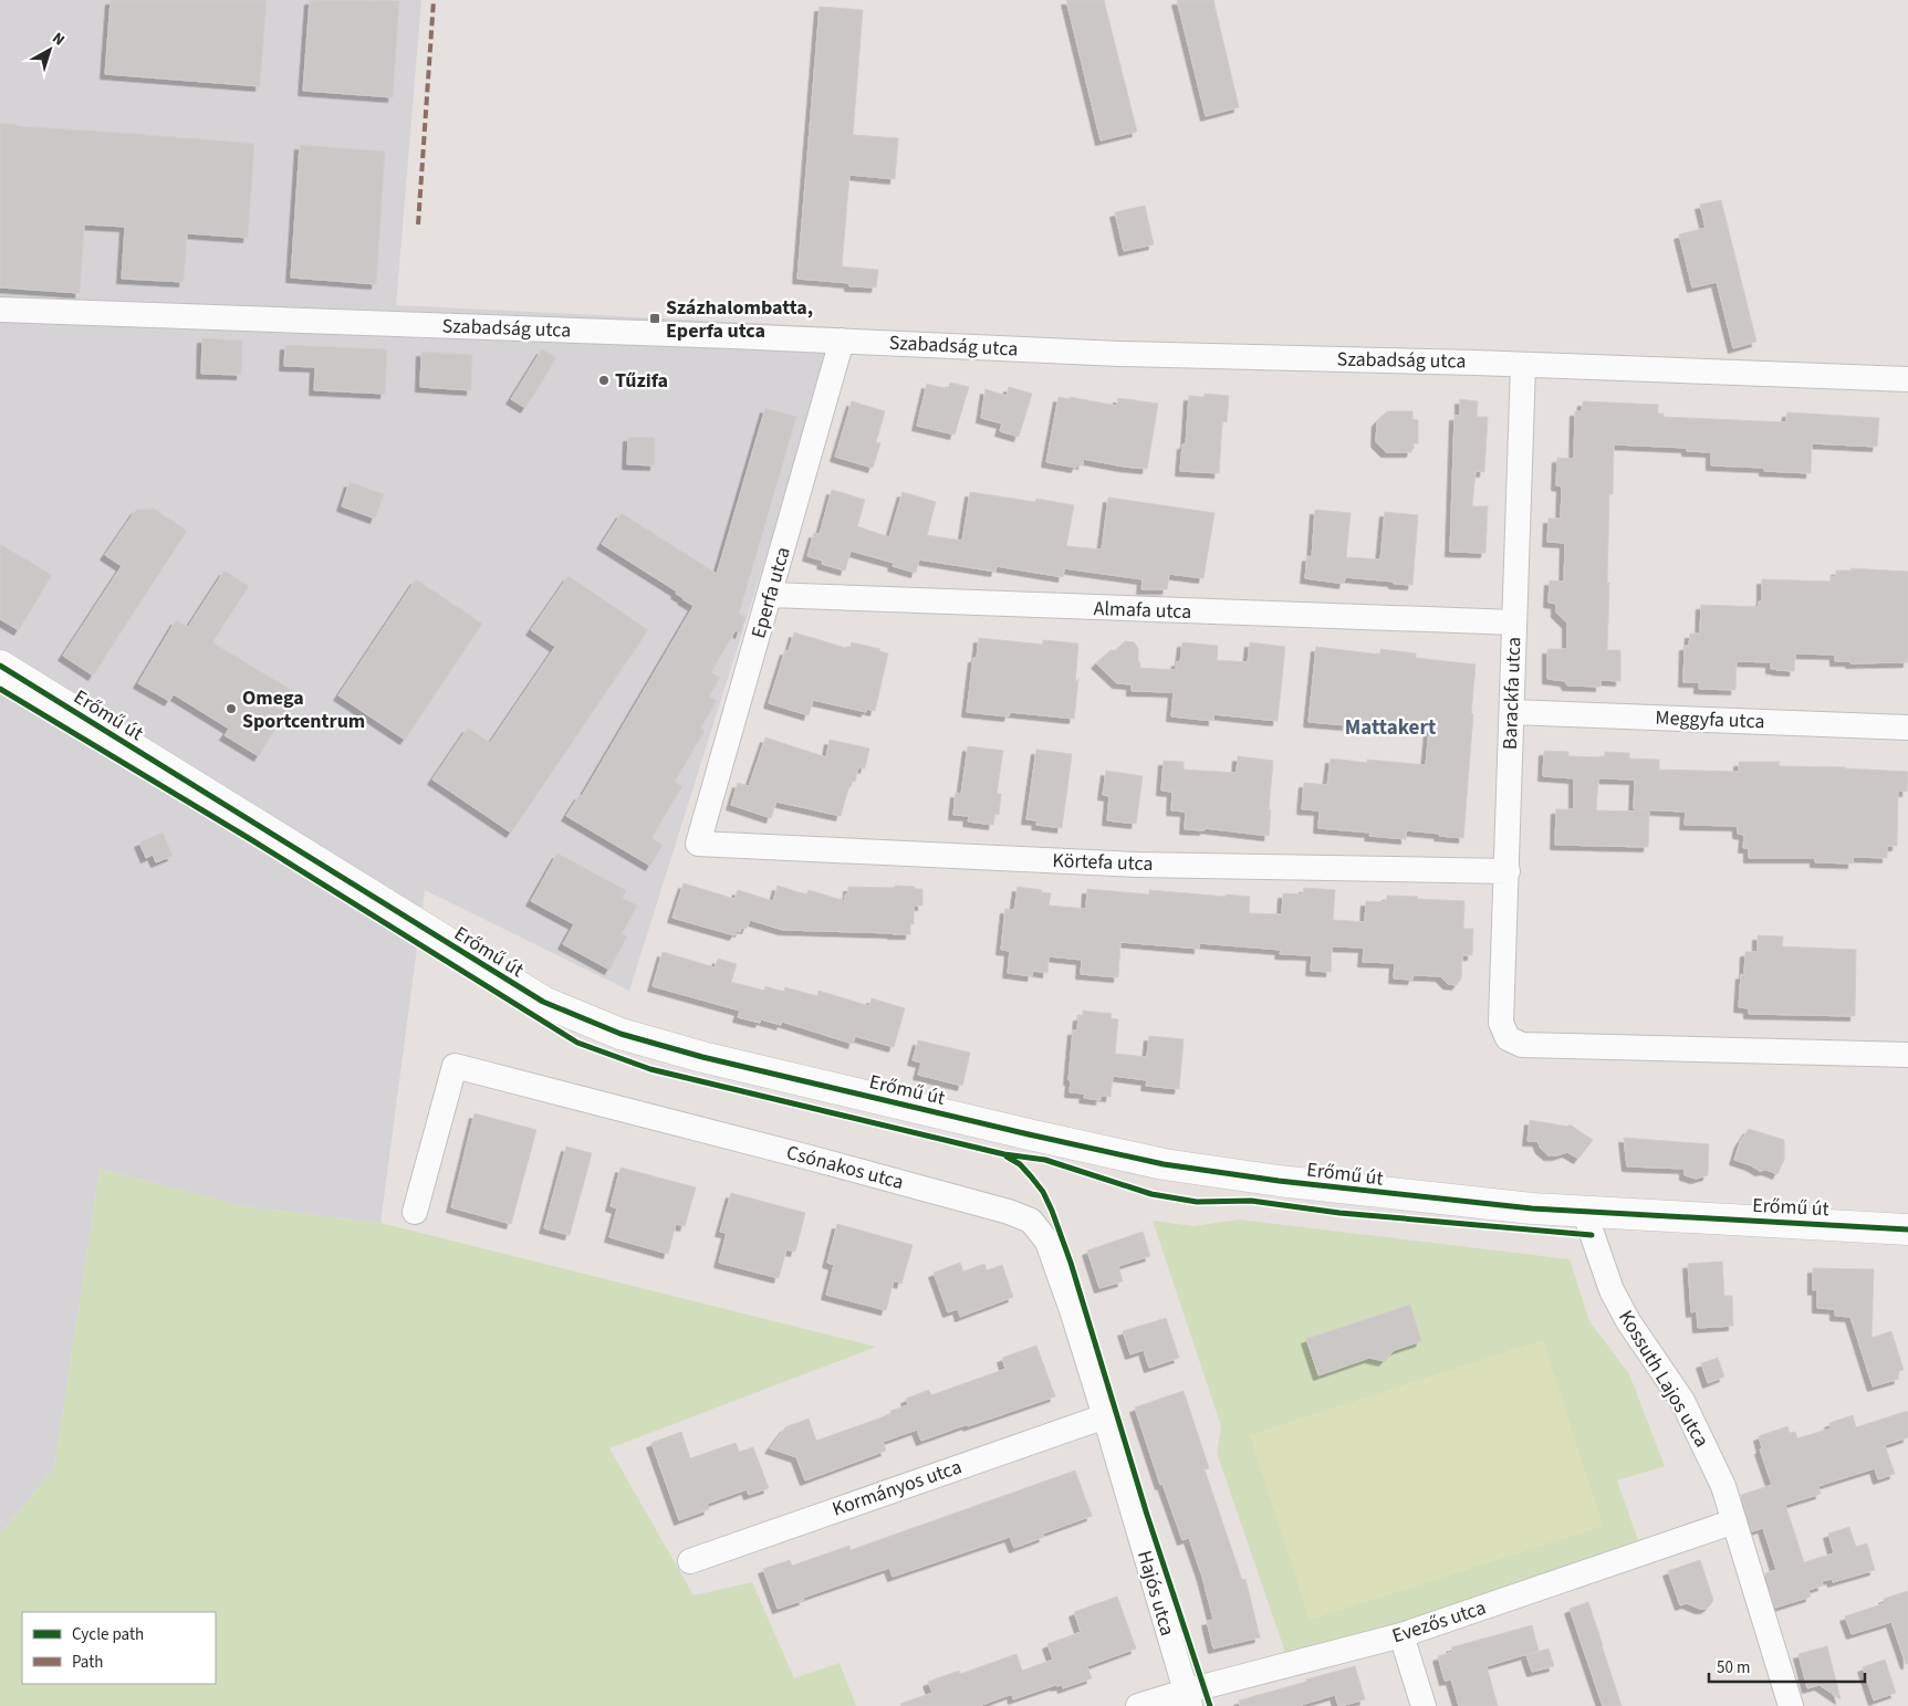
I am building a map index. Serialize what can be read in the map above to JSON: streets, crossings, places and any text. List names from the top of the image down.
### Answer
{
  "streets": {
    "street": [
      "Szabadság utca",
      "Eperfa utca",
      "Almafa utca",
      "Barackfa utca",
      "Erőmű út",
      "Meggyfa utca",
      "Körtefa utca",
      "Csónakos utca",
      "Kossuth Lajos utca",
      "Kormányos utca",
      "Hajós utca",
      "Evezős utca"
    ]
  },
  "crossings": [
    ["Szabadság utca", "Eperfa utca"],
    ["Szabadság utca", "Barackfa utca"],
    ["Eperfa utca", "Almafa utca"],
    ["Eperfa utca", "Körtefa utca"],
    ["Almafa utca", "Barackfa utca"],
    ["Barackfa utca", "Meggyfa utca"],
    ["Barackfa utca", "Körtefa utca"],
    ["Erőmű út", "Kossuth Lajos utca"],
    ["Csónakos utca", "Kormányos utca"],
    ["Csónakos utca", "Hajós utca"],
    ["Kossuth Lajos utca", "Evezős utca"],
    ["Kormányos utca", "Hajós utca"],
    ["Hajós utca", "Evezős utca"]
  ],
  "districts": ["Mattakert"],
  "places": {
    "transit": ["Százhalombatta, Eperfa utca"],
    "other": ["Tűzifa", "Omega Sportcentrum"]
  },
  "legend": ["Cycle path", "Path"],
  "scale_bar": "50 m",
  "north": "top right"
}
